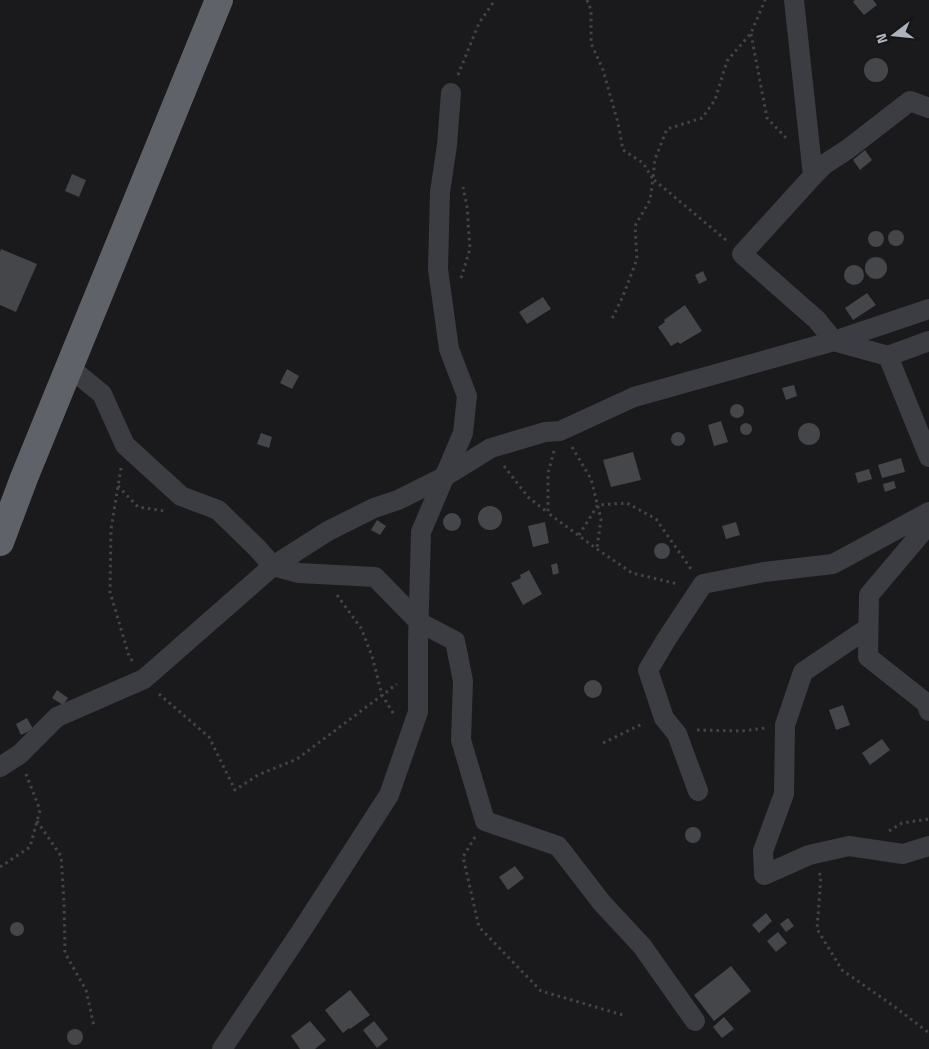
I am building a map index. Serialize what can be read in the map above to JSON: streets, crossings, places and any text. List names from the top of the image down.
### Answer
{
  "north": "left"
}
